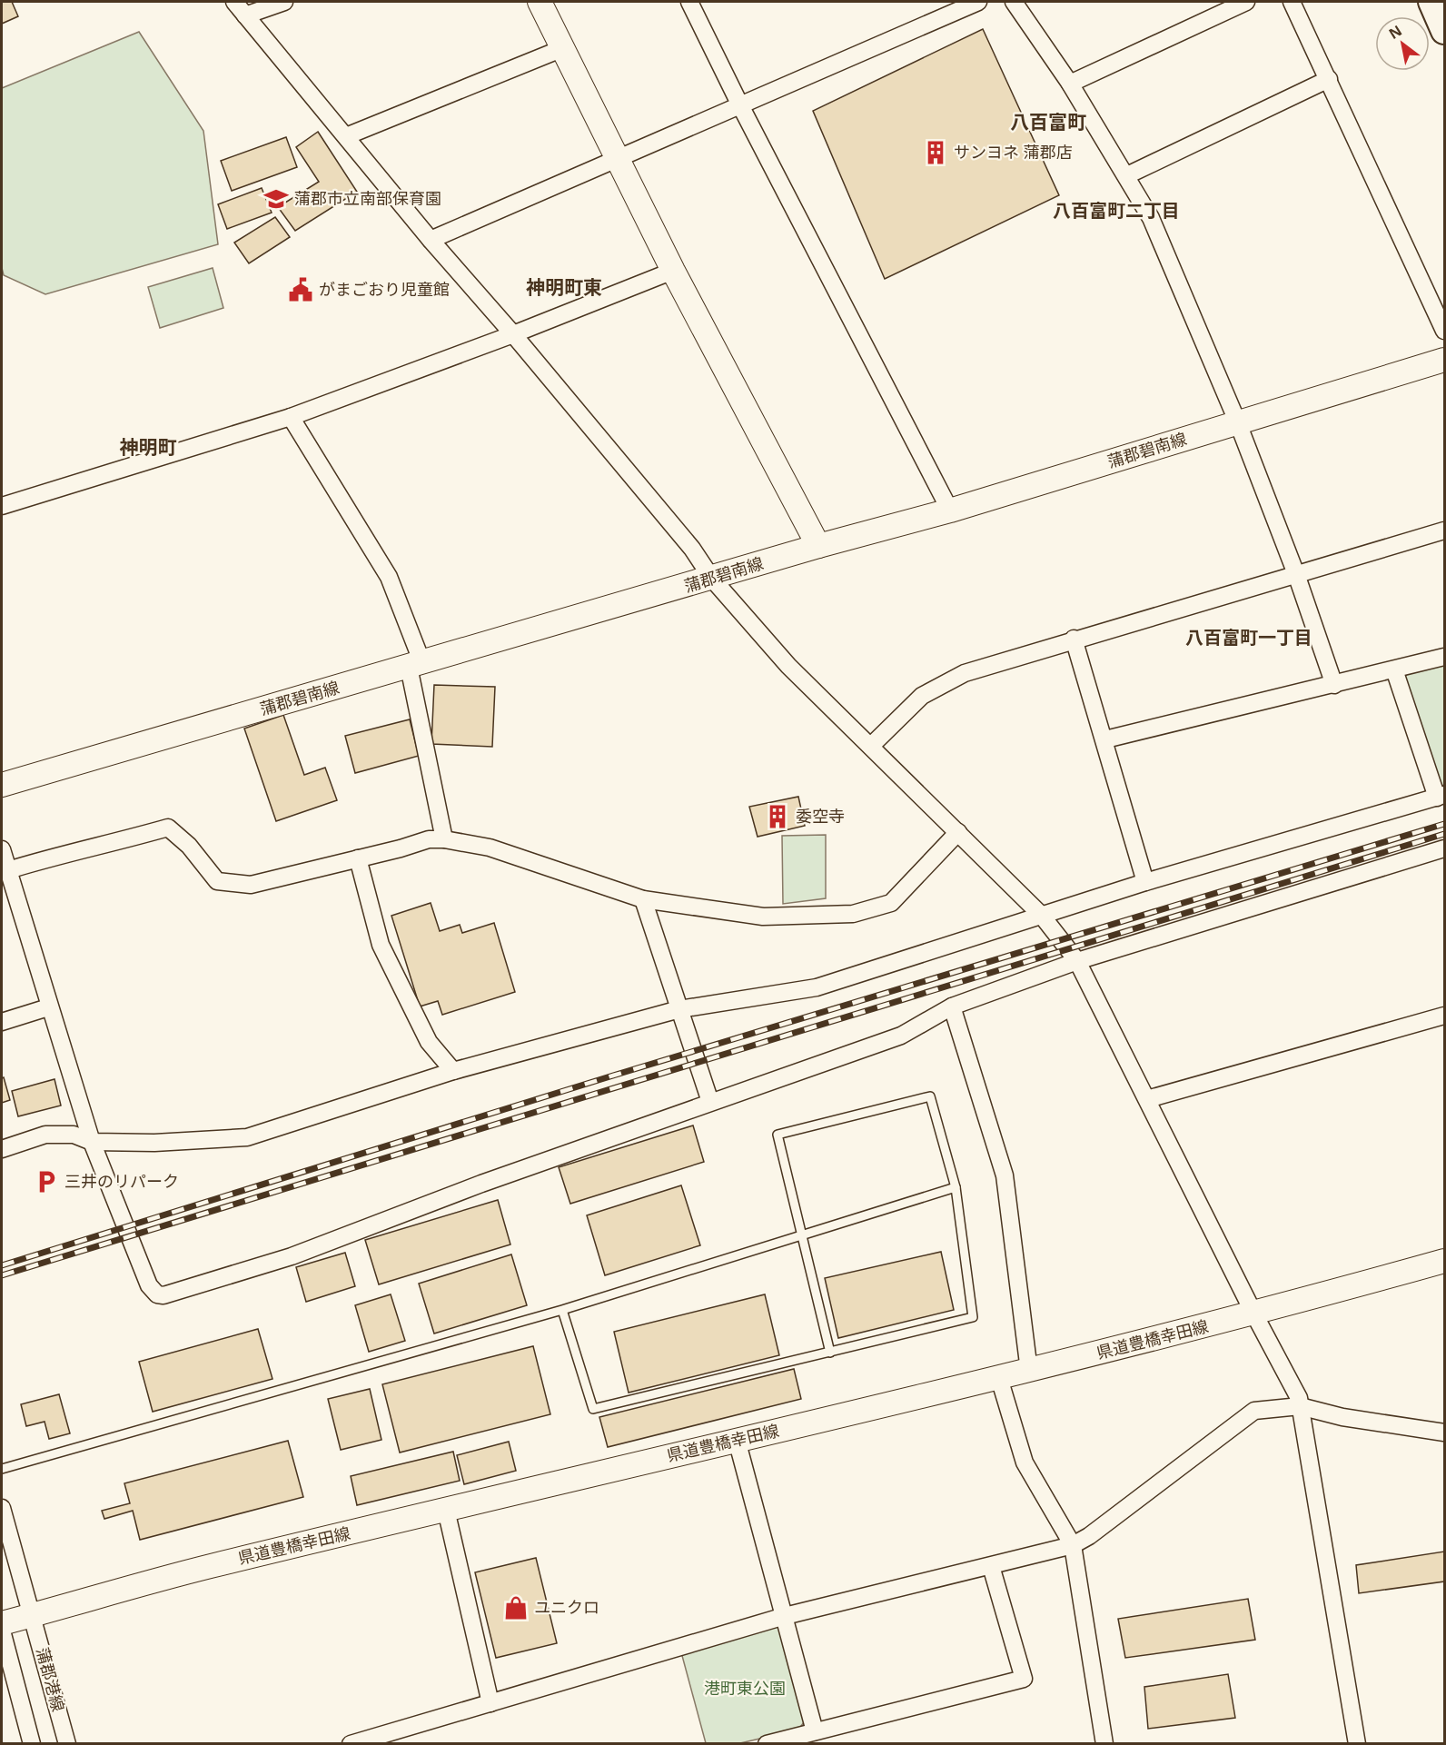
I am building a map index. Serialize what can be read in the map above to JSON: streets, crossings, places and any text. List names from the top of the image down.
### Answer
{
  "streets": {
    "main road": ["蒲郡碧南線", "県道豊橋幸田線"],
    "street": ["蒲郡港線"]
  },
  "crossings": [
    ["県道豊橋幸田線", "蒲郡港線"]
  ],
  "districts": [
    "八百富町",
    "八百富町二丁目",
    "神明町東",
    "神明町",
    "八百富町一丁目"
  ],
  "parks": ["港町東公園"],
  "places": {
    "building": ["サンヨネ 蒲郡店", "委空寺"],
    "school or university": ["蒲郡市立南部保育園"],
    "public building": ["がまごおり児童館"],
    "parking": ["三井のリパーク"],
    "shop": ["ユニクロ"]
  },
  "north": "top left"
}
